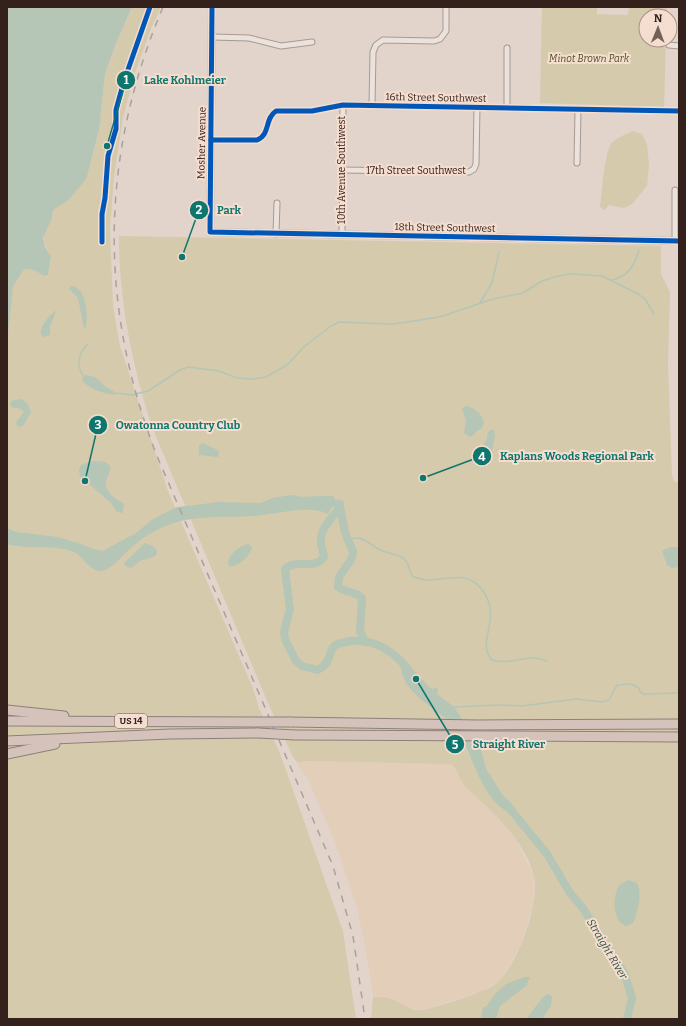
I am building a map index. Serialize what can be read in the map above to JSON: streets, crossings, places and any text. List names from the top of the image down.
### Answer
{
  "streets": {
    "highway": ["US 14"],
    "street": [
      "16th Street Southwest",
      "Mosher Avenue",
      "10th Avenue Southwest",
      "17th Street Southwest",
      "18th Street Southwest"
    ]
  },
  "crossings": [
    ["16th Street Southwest", "Mosher Avenue"],
    ["16th Street Southwest", "10th Avenue Southwest"],
    ["16th Street Southwest", "17th Street Southwest"],
    ["Mosher Avenue", "18th Street Southwest"],
    ["10th Avenue Southwest", "17th Street Southwest"],
    ["10th Avenue Southwest", "18th Street Southwest"]
  ],
  "water": ["Straight River"],
  "parks": ["Minot Brown Park"],
  "places": [
    "Lake Kohlmeier",
    "Park",
    "Kaplans Woods Regional Park",
    "Owatonna Country Club",
    "Straight River"
  ],
  "north": "top"
}
